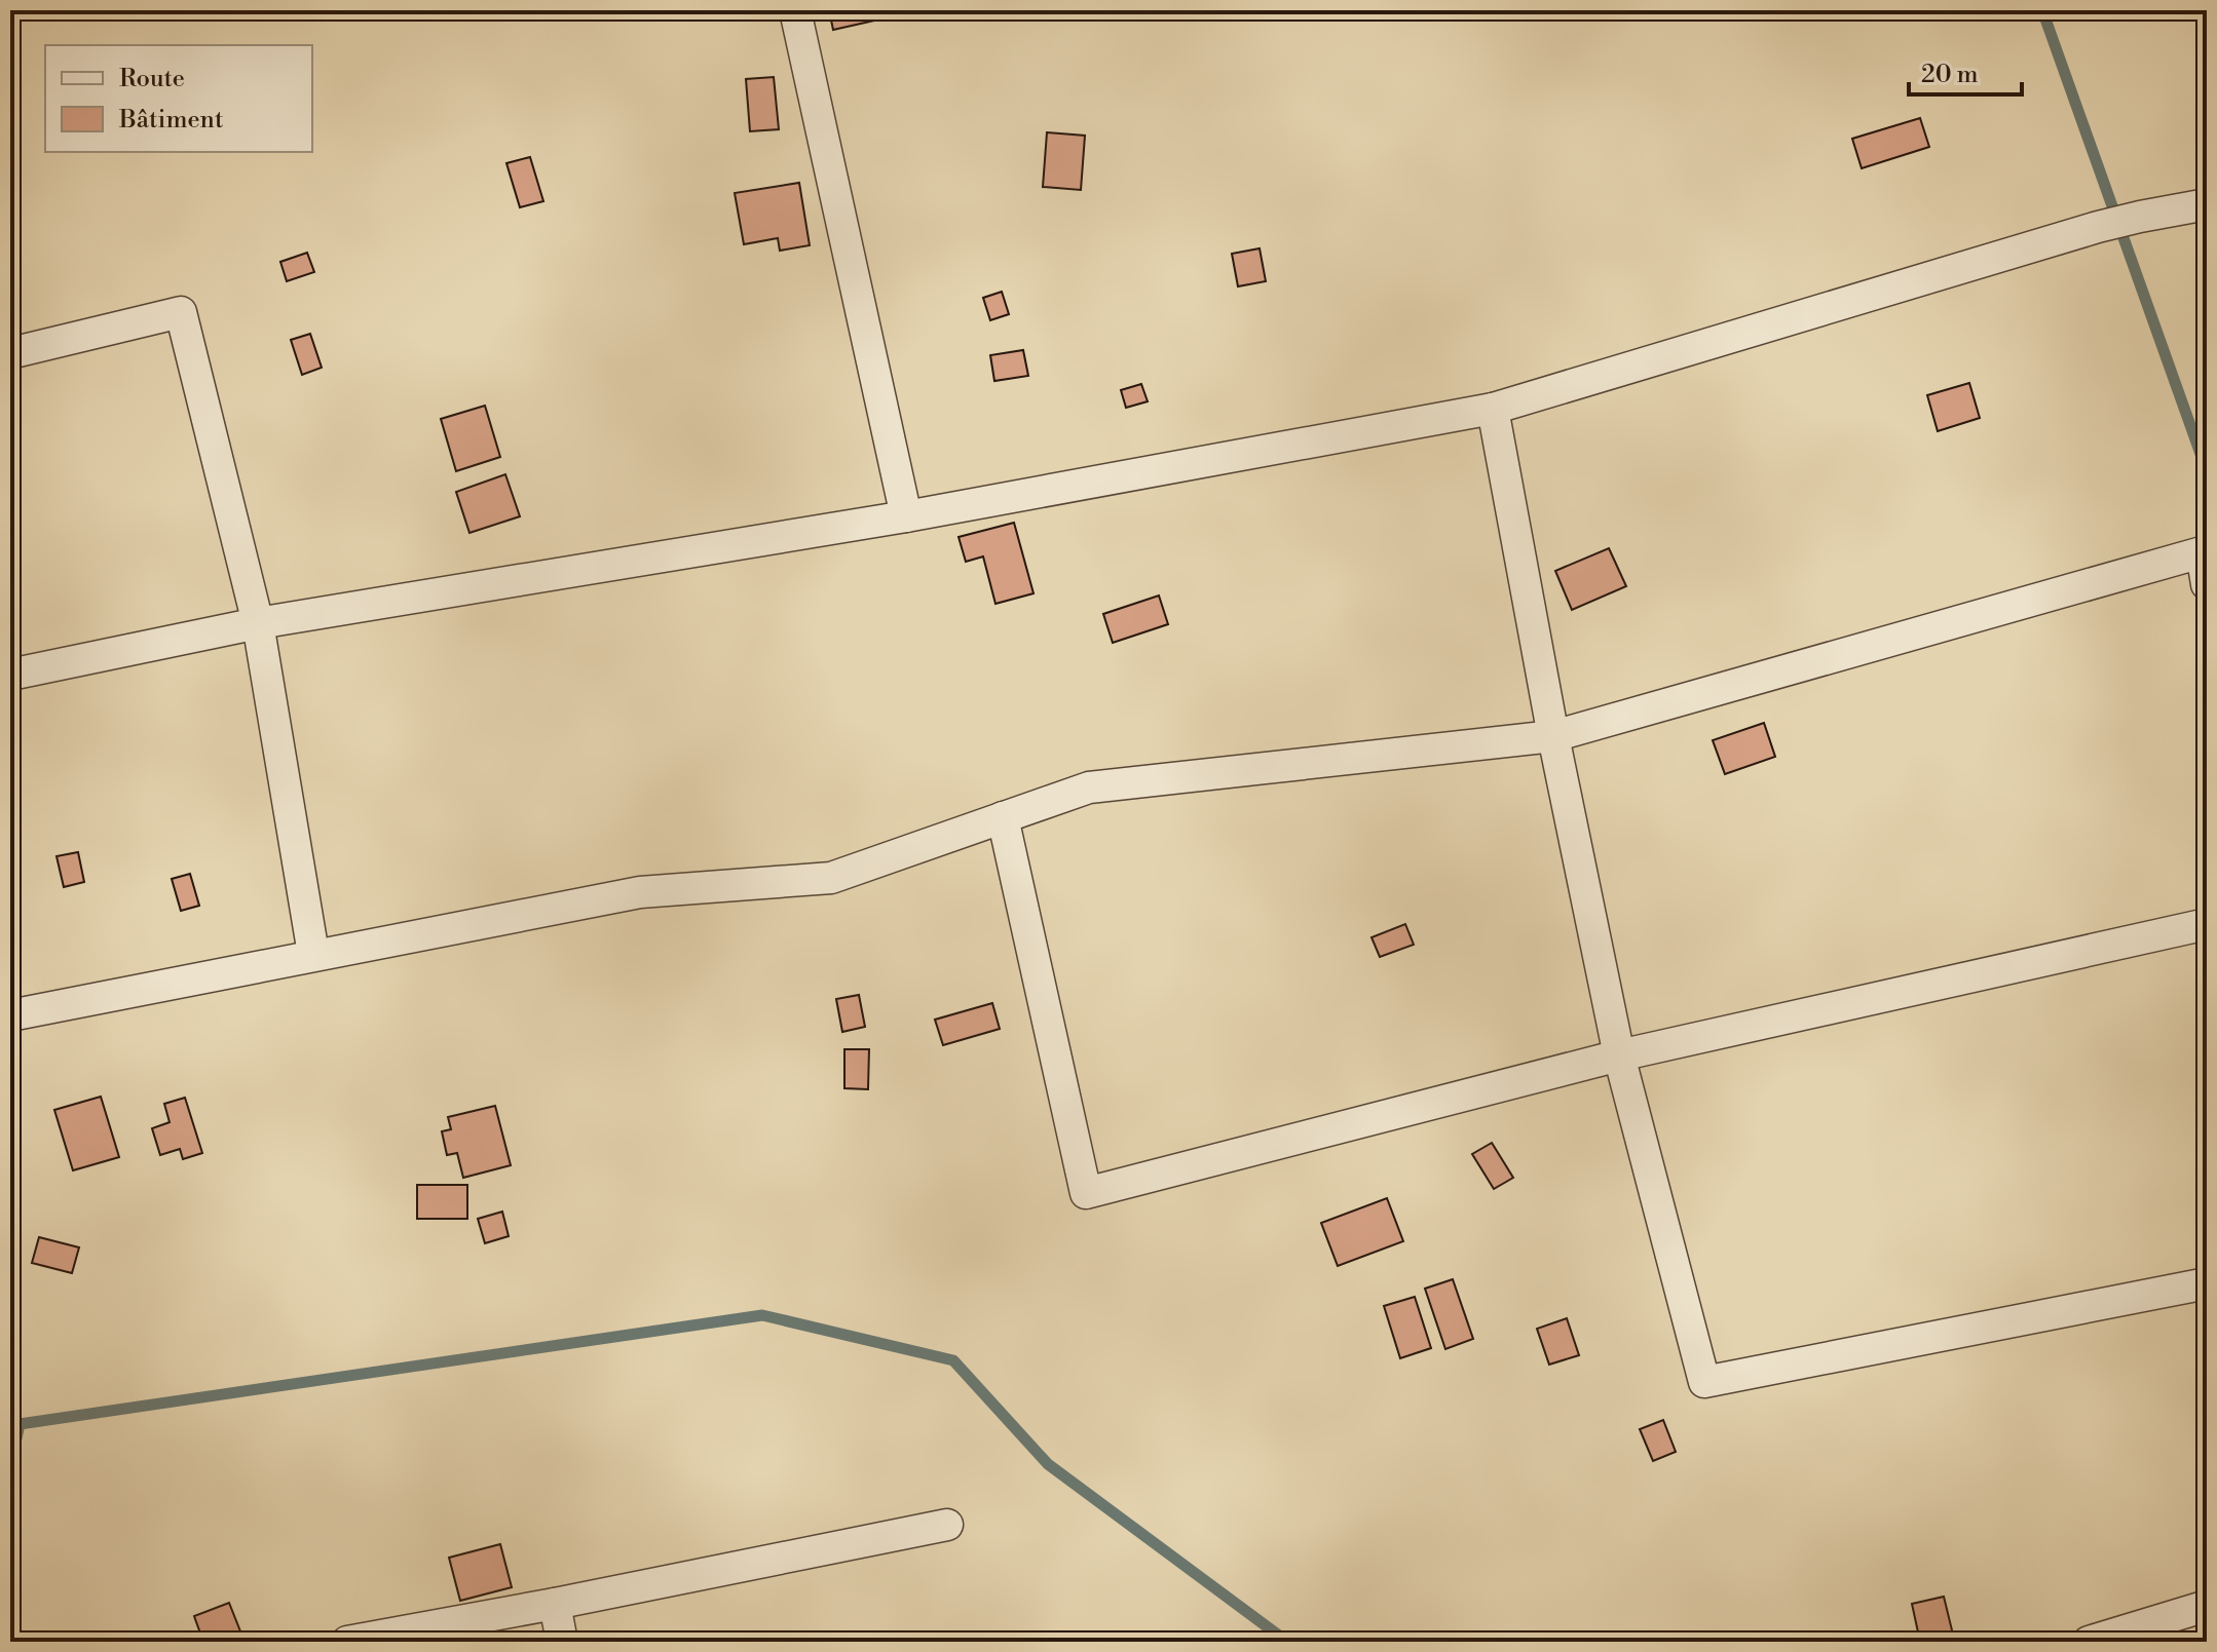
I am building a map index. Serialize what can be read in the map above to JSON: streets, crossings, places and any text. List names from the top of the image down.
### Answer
{
  "legend": ["Route", "Bâtiment"],
  "scale_bar": "20 m"
}
